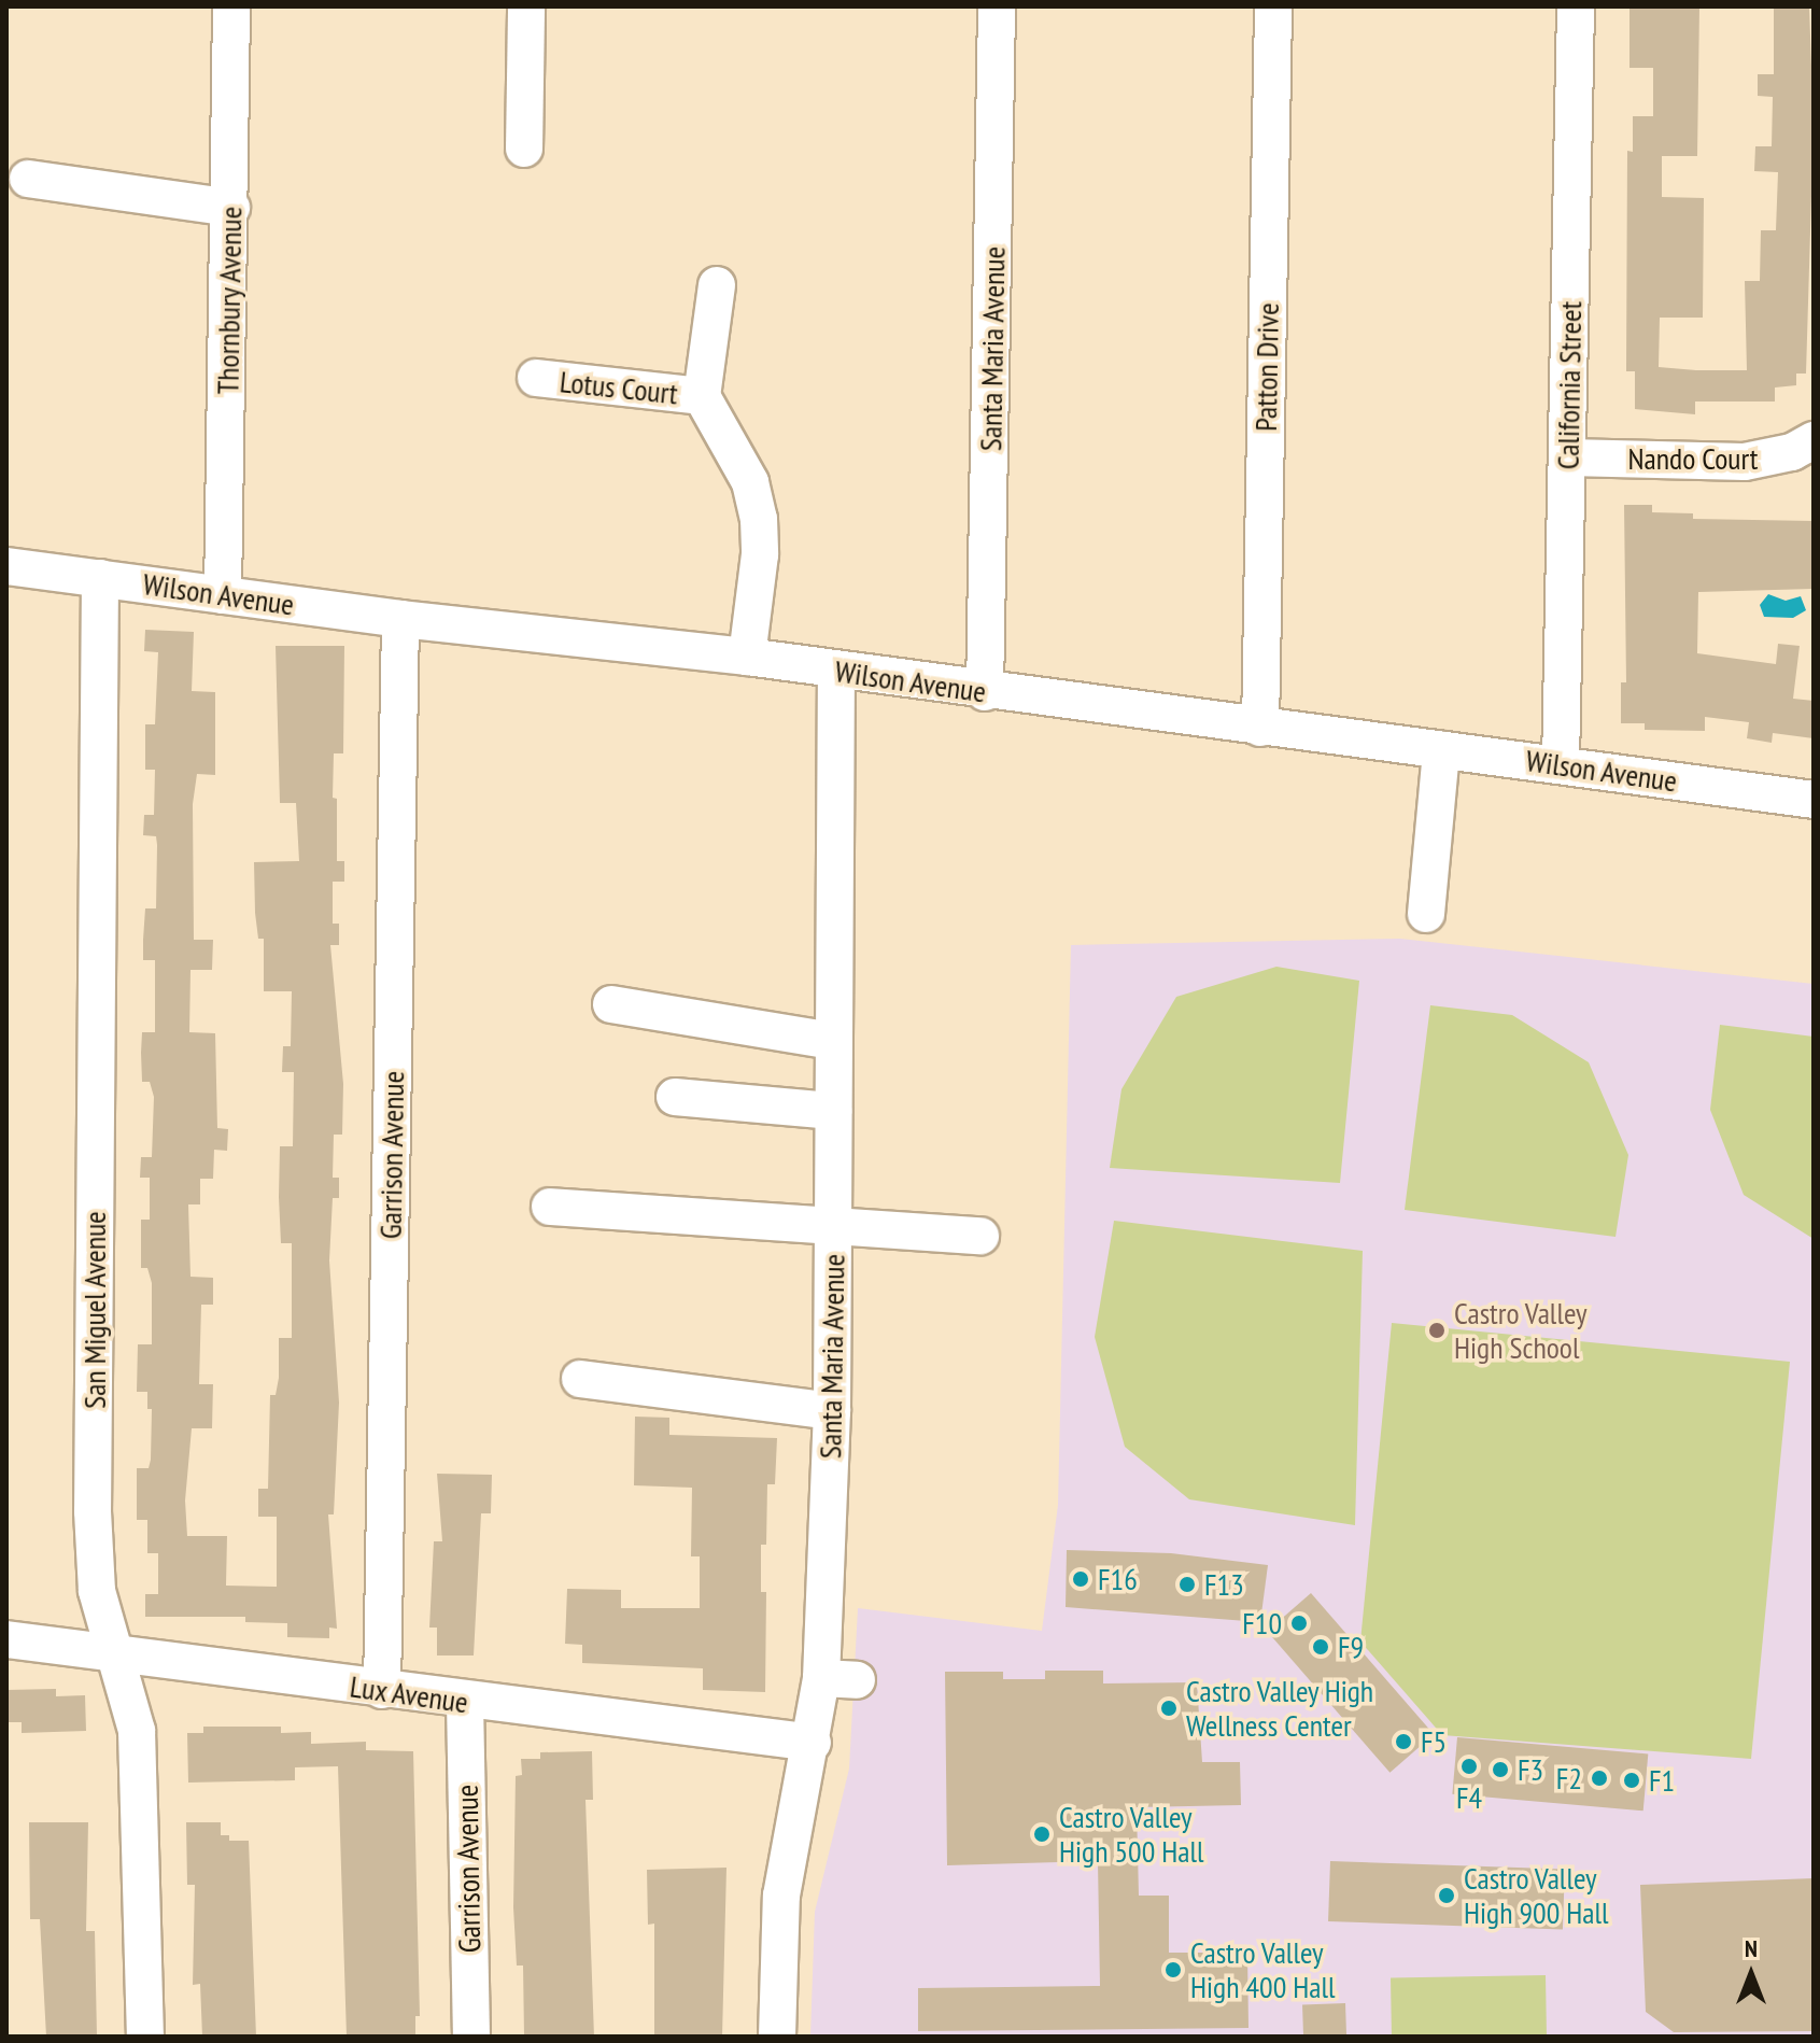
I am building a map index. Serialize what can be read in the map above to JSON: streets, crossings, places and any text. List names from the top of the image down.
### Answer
{
  "streets": {
    "street": [
      "Thornbury Avenue",
      "Santa Maria Avenue",
      "Patton Drive",
      "California Street",
      "Lotus Court",
      "Nando Court",
      "Wilson Avenue",
      "Garrison Avenue",
      "San Miguel Avenue",
      "Lux Avenue"
    ]
  },
  "crossings": [
    ["Thornbury Avenue", "Wilson Avenue"],
    ["Santa Maria Avenue", "Wilson Avenue"],
    ["Santa Maria Avenue", "Lux Avenue"],
    ["Patton Drive", "Wilson Avenue"],
    ["California Street", "Nando Court"],
    ["California Street", "Wilson Avenue"],
    ["Wilson Avenue", "Garrison Avenue"],
    ["Wilson Avenue", "San Miguel Avenue"],
    ["Garrison Avenue", "Lux Avenue"],
    ["San Miguel Avenue", "Lux Avenue"]
  ],
  "places": [
    "Castro Valley High School",
    "F16",
    "F13",
    "F10",
    "F9",
    "Castro Valley High Wellness Center",
    "F5",
    "F4",
    "F3",
    "F2",
    "F1",
    "Castro Valley High 500 Hall",
    "Castro Valley High 900 Hall",
    "Castro Valley High 400 Hall"
  ],
  "north": "top"
}
